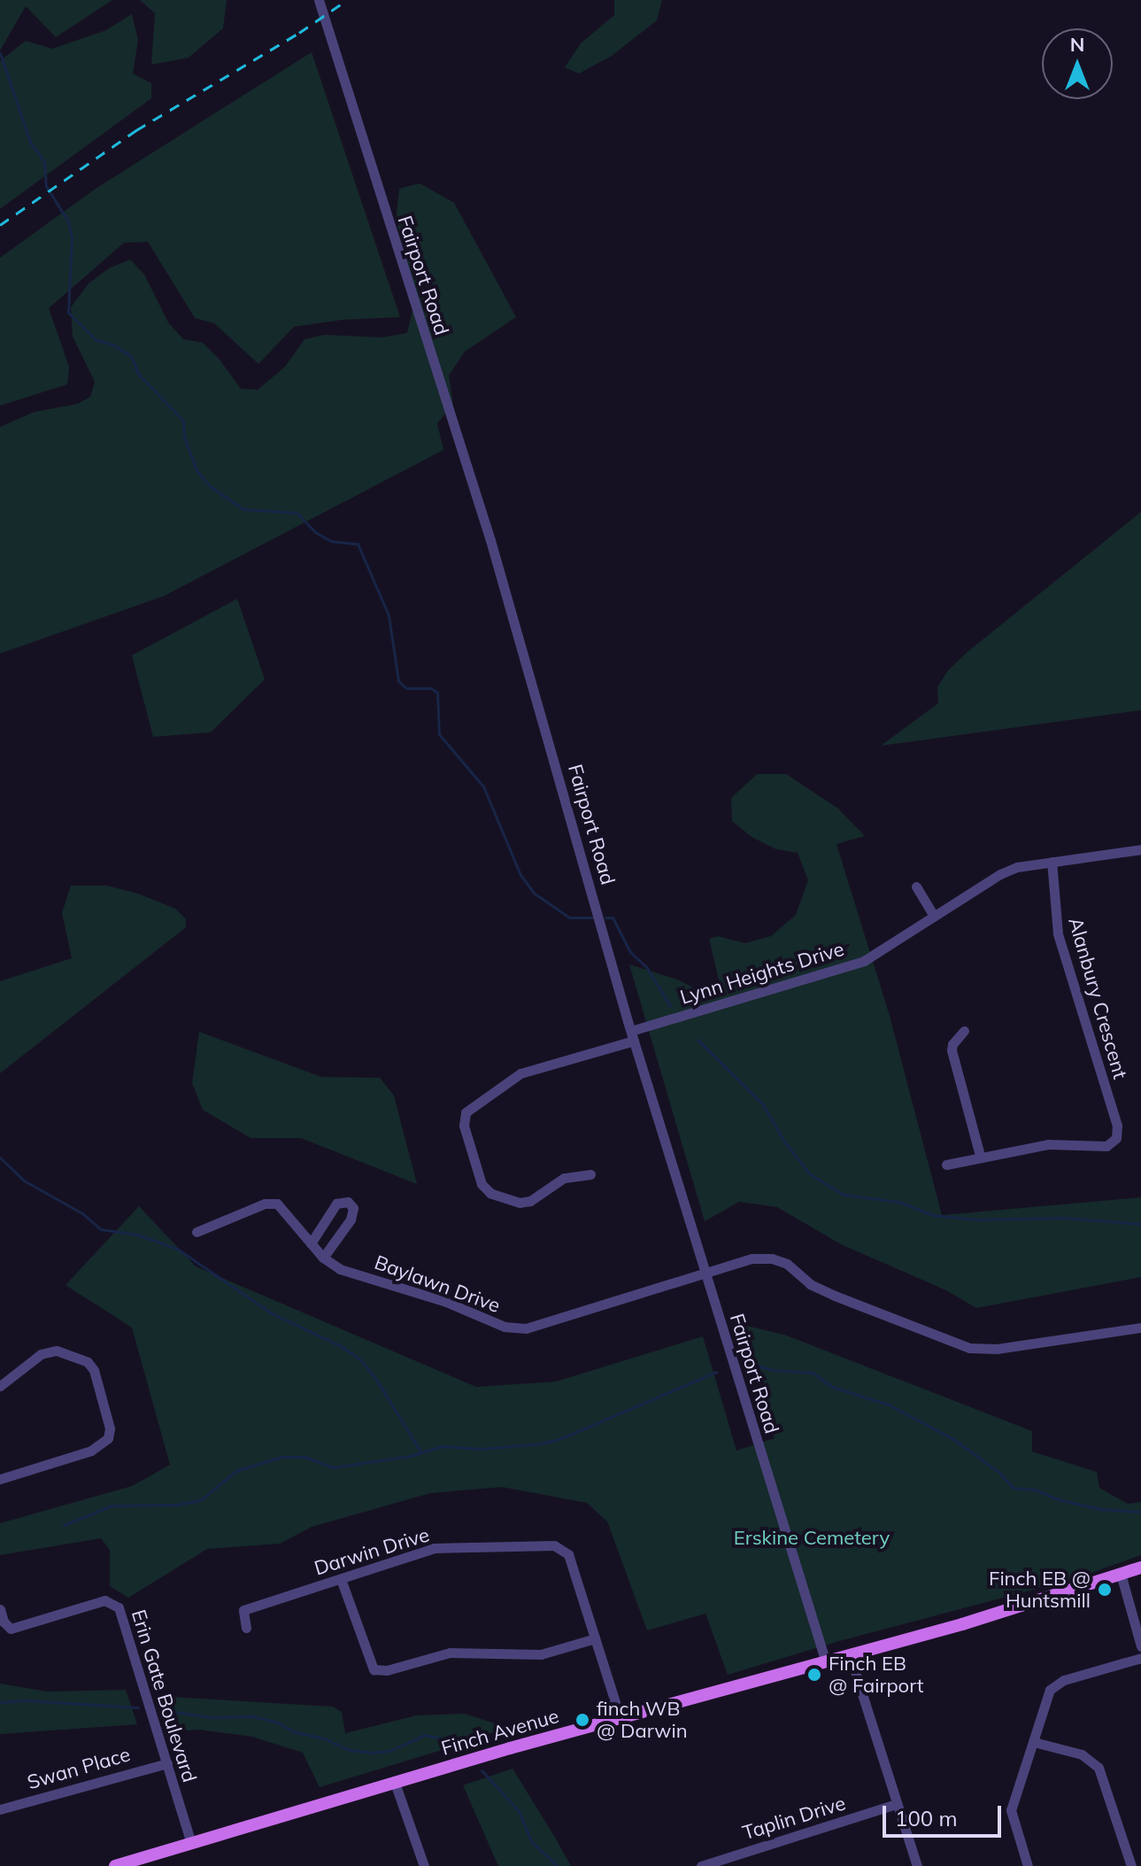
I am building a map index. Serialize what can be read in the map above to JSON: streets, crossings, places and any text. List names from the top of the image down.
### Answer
{
  "streets": {
    "main road": ["Finch Avenue"],
    "street": [
      "Fairport Road",
      "Lynn Heights Drive",
      "Alanbury Crescent",
      "Baylawn Drive",
      "Darwin Drive",
      "Erin Gate Boulevard",
      "Swan Place",
      "Taplin Drive"
    ]
  },
  "crossings": [
    ["Fairport Road", "Lynn Heights Drive"],
    ["Fairport Road", "Baylawn Drive"],
    ["Fairport Road", "Finch Avenue"],
    ["Lynn Heights Drive", "Alanbury Crescent"],
    ["Darwin Drive", "Finch Avenue"],
    ["Erin Gate Boulevard", "Finch Avenue"],
    ["Erin Gate Boulevard", "Swan Place"]
  ],
  "parks": ["Erskine Cemetery"],
  "places": ["Finch EB @ Huntsmill", "Finch EB @ Fairport", "finch WB @ Darwin"],
  "scale_bar": "100 m",
  "north": "top"
}
